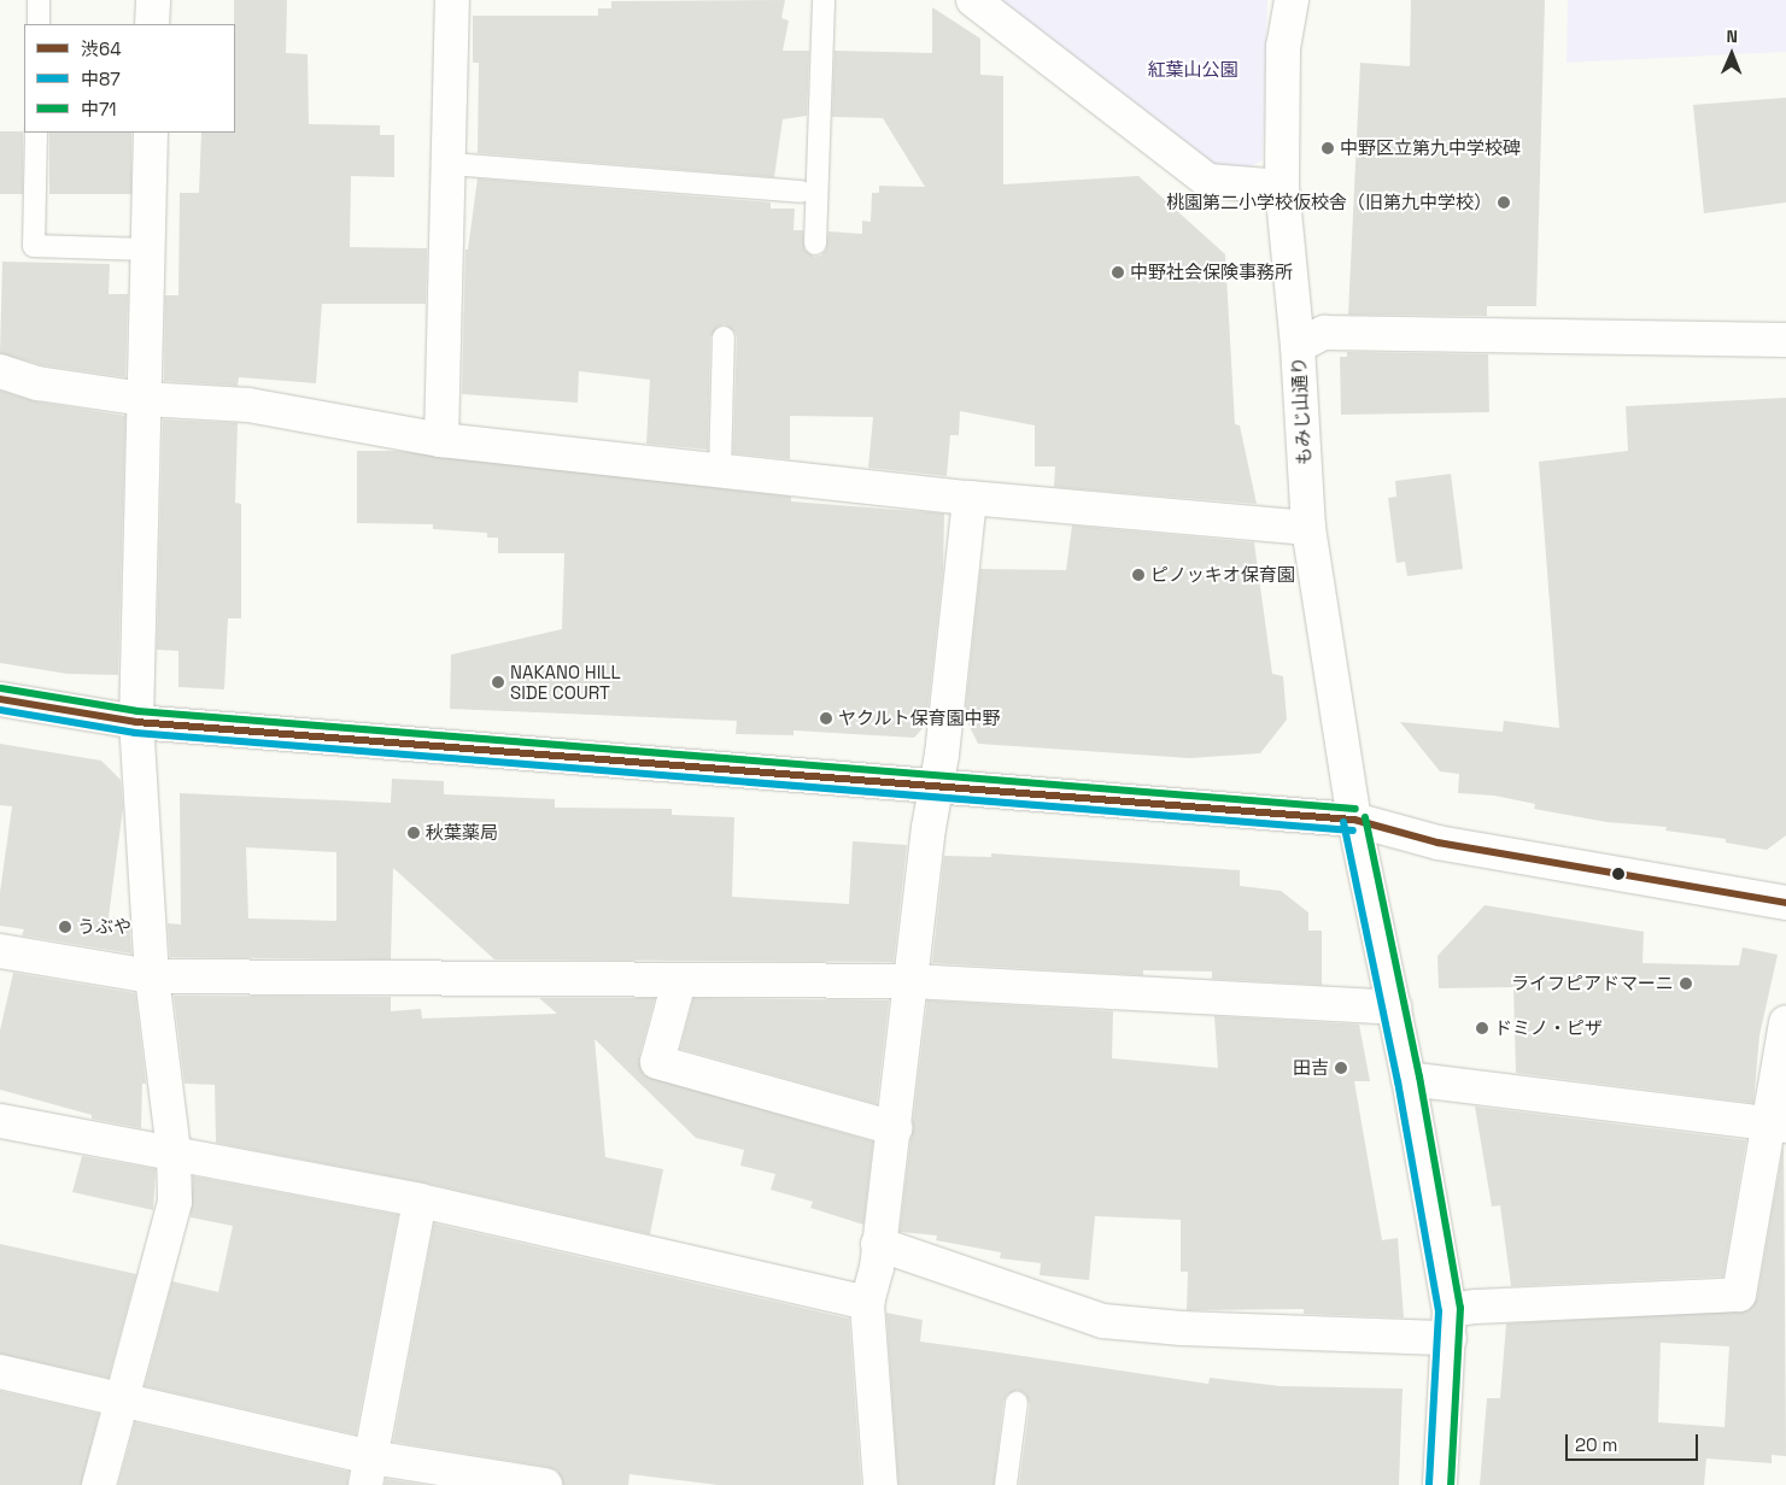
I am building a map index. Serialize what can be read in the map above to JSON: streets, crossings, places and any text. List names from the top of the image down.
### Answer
{
  "streets": {
    "street": ["もみじ山通り"]
  },
  "parks": ["紅葉山公園"],
  "places": [
    "中野区立第九中学校碑",
    "桃園第二小学校仮校舎（旧第九中学校）",
    "中野社会保険事務所",
    "ピノッキオ保育園",
    "NAKANO HILL SIDE COURT",
    "ヤクルト保育園中野",
    "秋葉薬局",
    "うぶや",
    "ライフピアドマーニ",
    "ドミノ・ピザ",
    "田吉"
  ],
  "lines": ["transit line 中71", "transit line 渋64", "transit line 中87"],
  "legend": ["渋64", "中87", "中71"],
  "scale_bar": "20 m",
  "north": "top"
}
